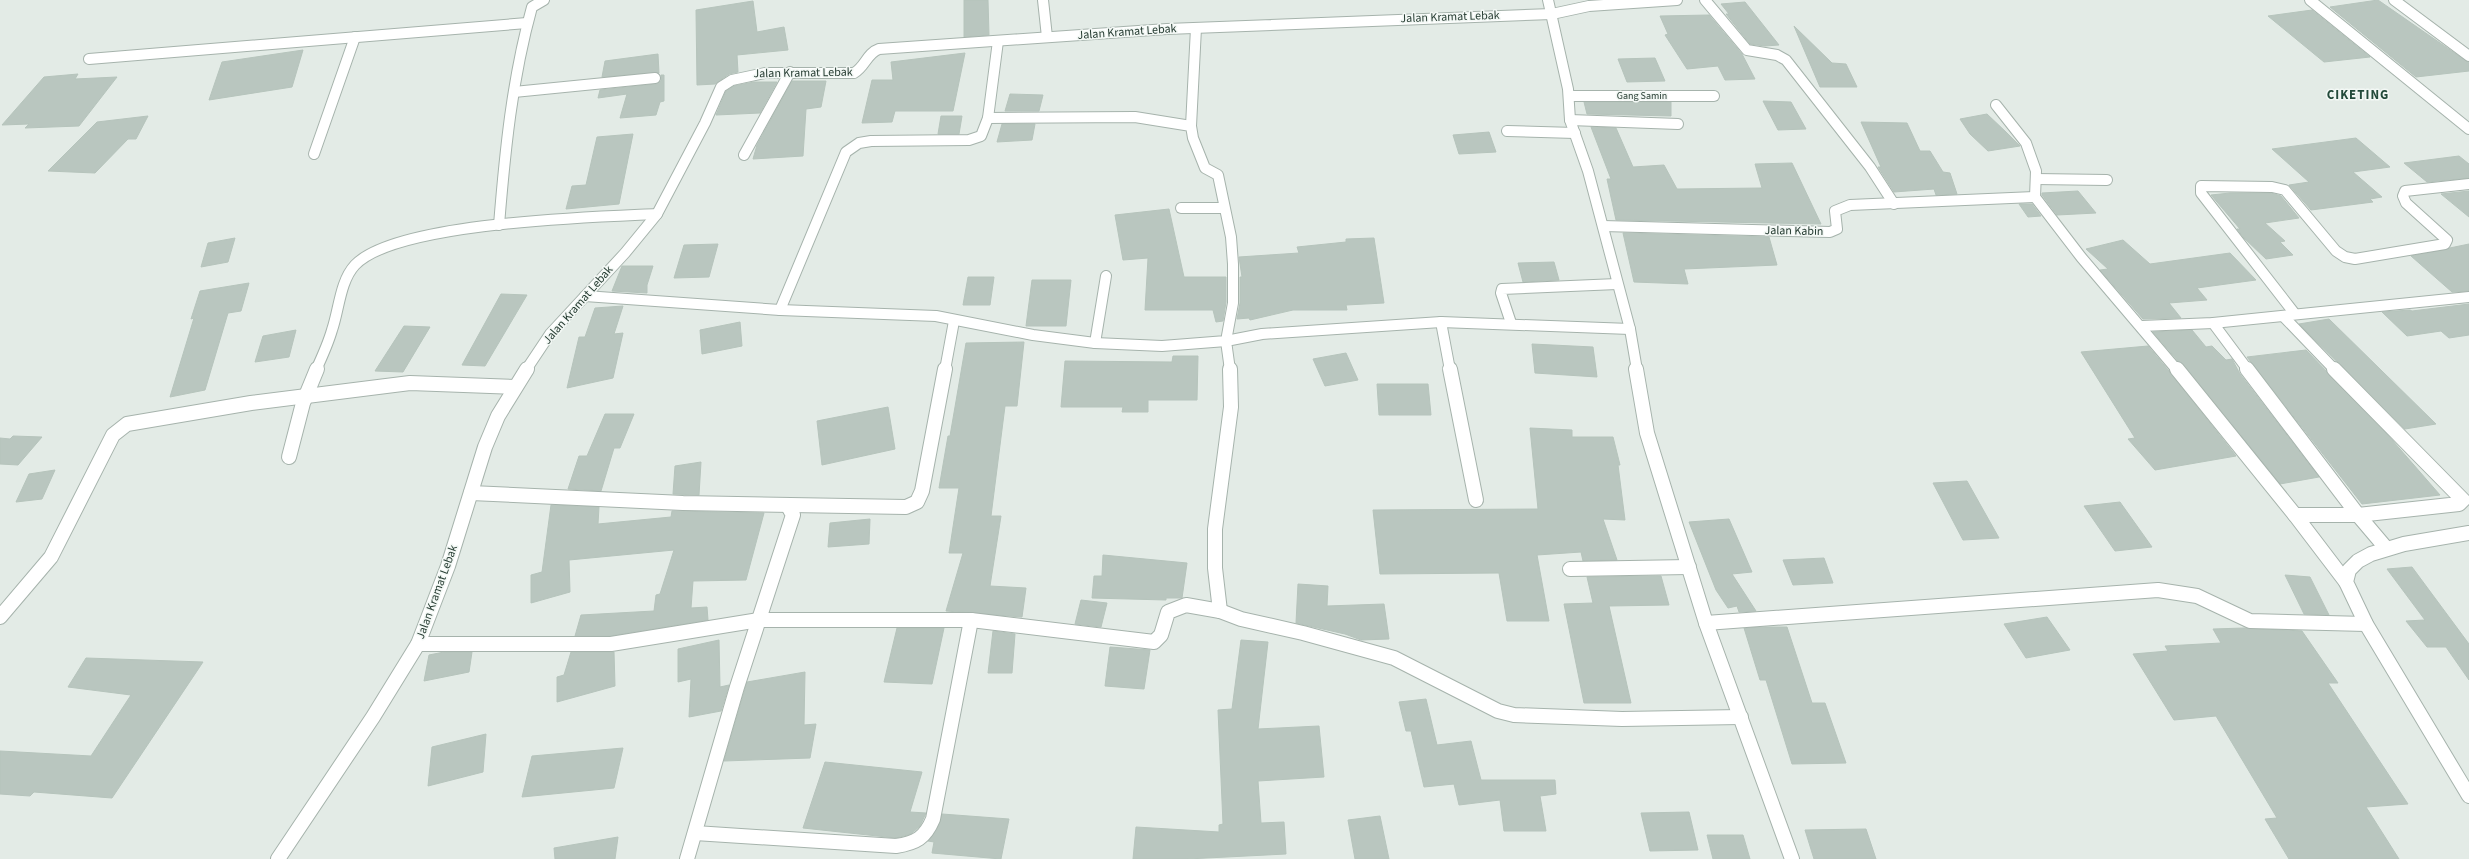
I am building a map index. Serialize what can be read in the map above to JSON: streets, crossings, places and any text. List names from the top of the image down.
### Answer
{
  "streets": {
    "street": ["Jalan Kramat Lebak", "Gang Samin", "Jalan Kabin"]
  },
  "districts": ["CIKETING"]
}
